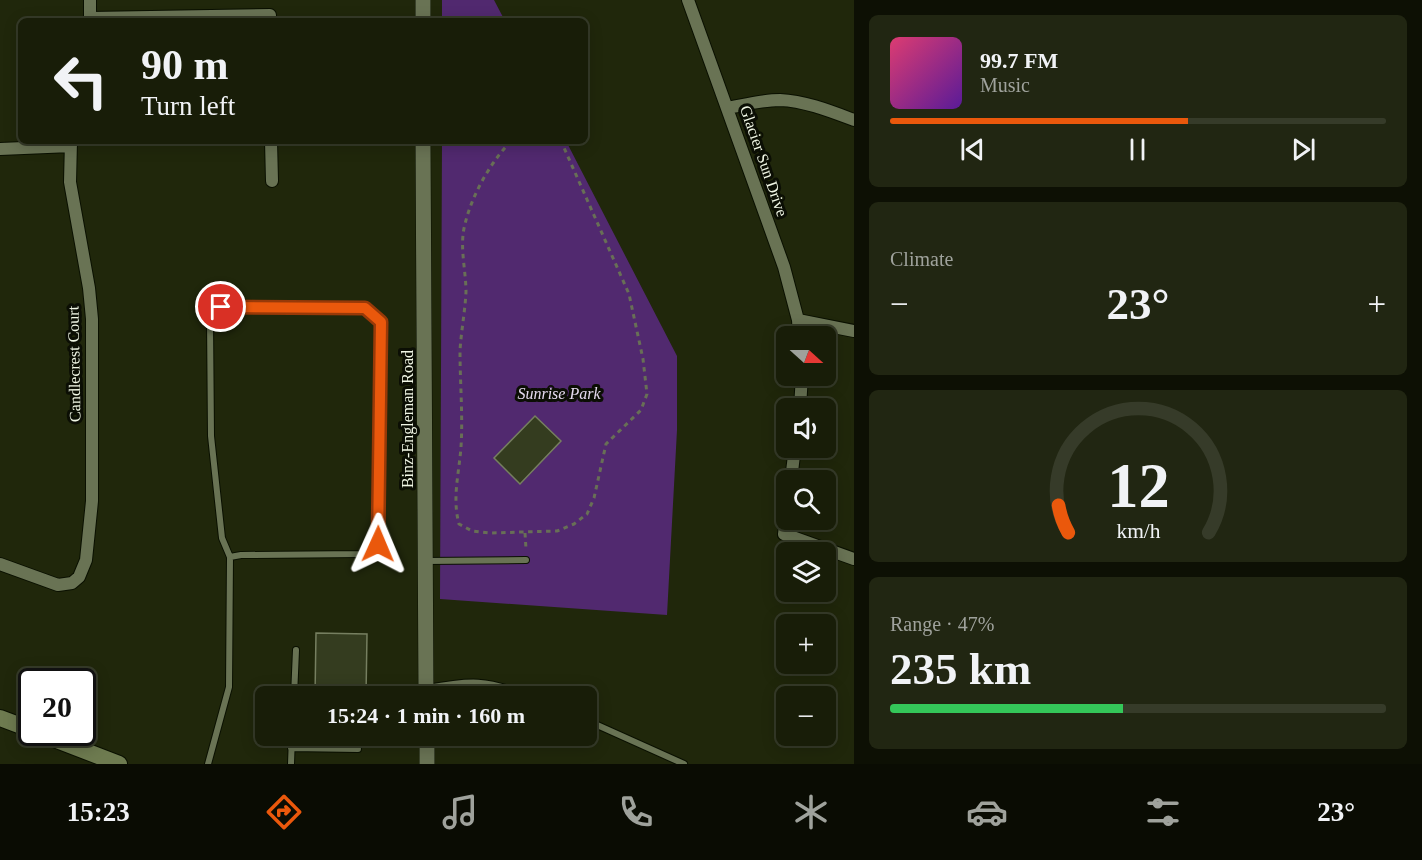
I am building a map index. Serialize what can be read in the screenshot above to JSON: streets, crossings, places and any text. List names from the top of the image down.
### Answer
{
  "streets": {
    "street": ["Glacier Sun Drive", "Candlecrest Court", "Binz-Engleman Road"]
  },
  "parks": ["Sunrise Park"],
  "north": "right",
  "page": {
    "turn": ["90 m", "Turn left"],
    "song": ["99.7 FM", "Music"],
    "tile": [
      "Climate",
      ["Range · 47%", "235 km"]
    ],
    "heat": ["−", "23°", "+"],
    "map_buttons": ["+", "−"],
    "limit": "20",
    "trip": "15:24 · 1 min · 160 m",
    "tabs": ["15:23", "23°"],
    "gauge": ["12", "km/h"]
  }
}
